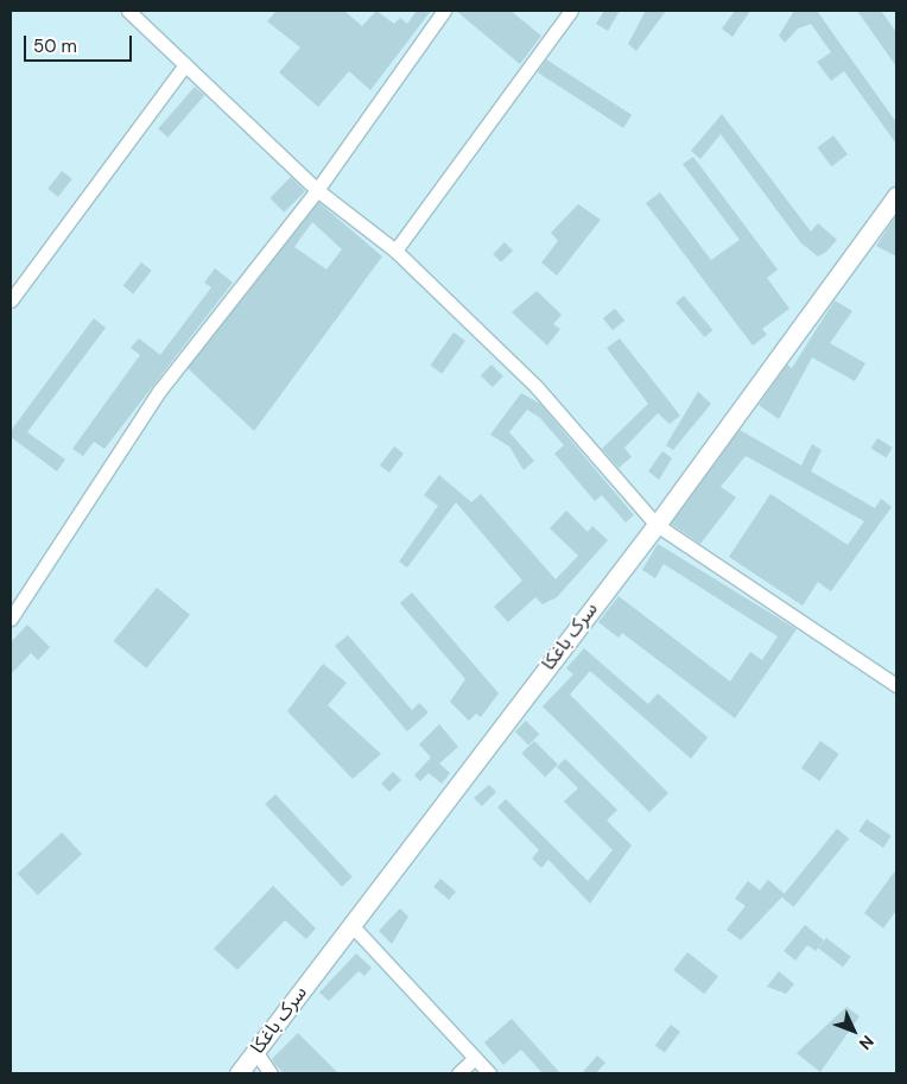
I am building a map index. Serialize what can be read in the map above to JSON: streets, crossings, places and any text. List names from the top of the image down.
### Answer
{
  "streets": {
    "street": ["سرک باغکا"]
  },
  "scale_bar": "50 m",
  "north": "bottom right"
}
